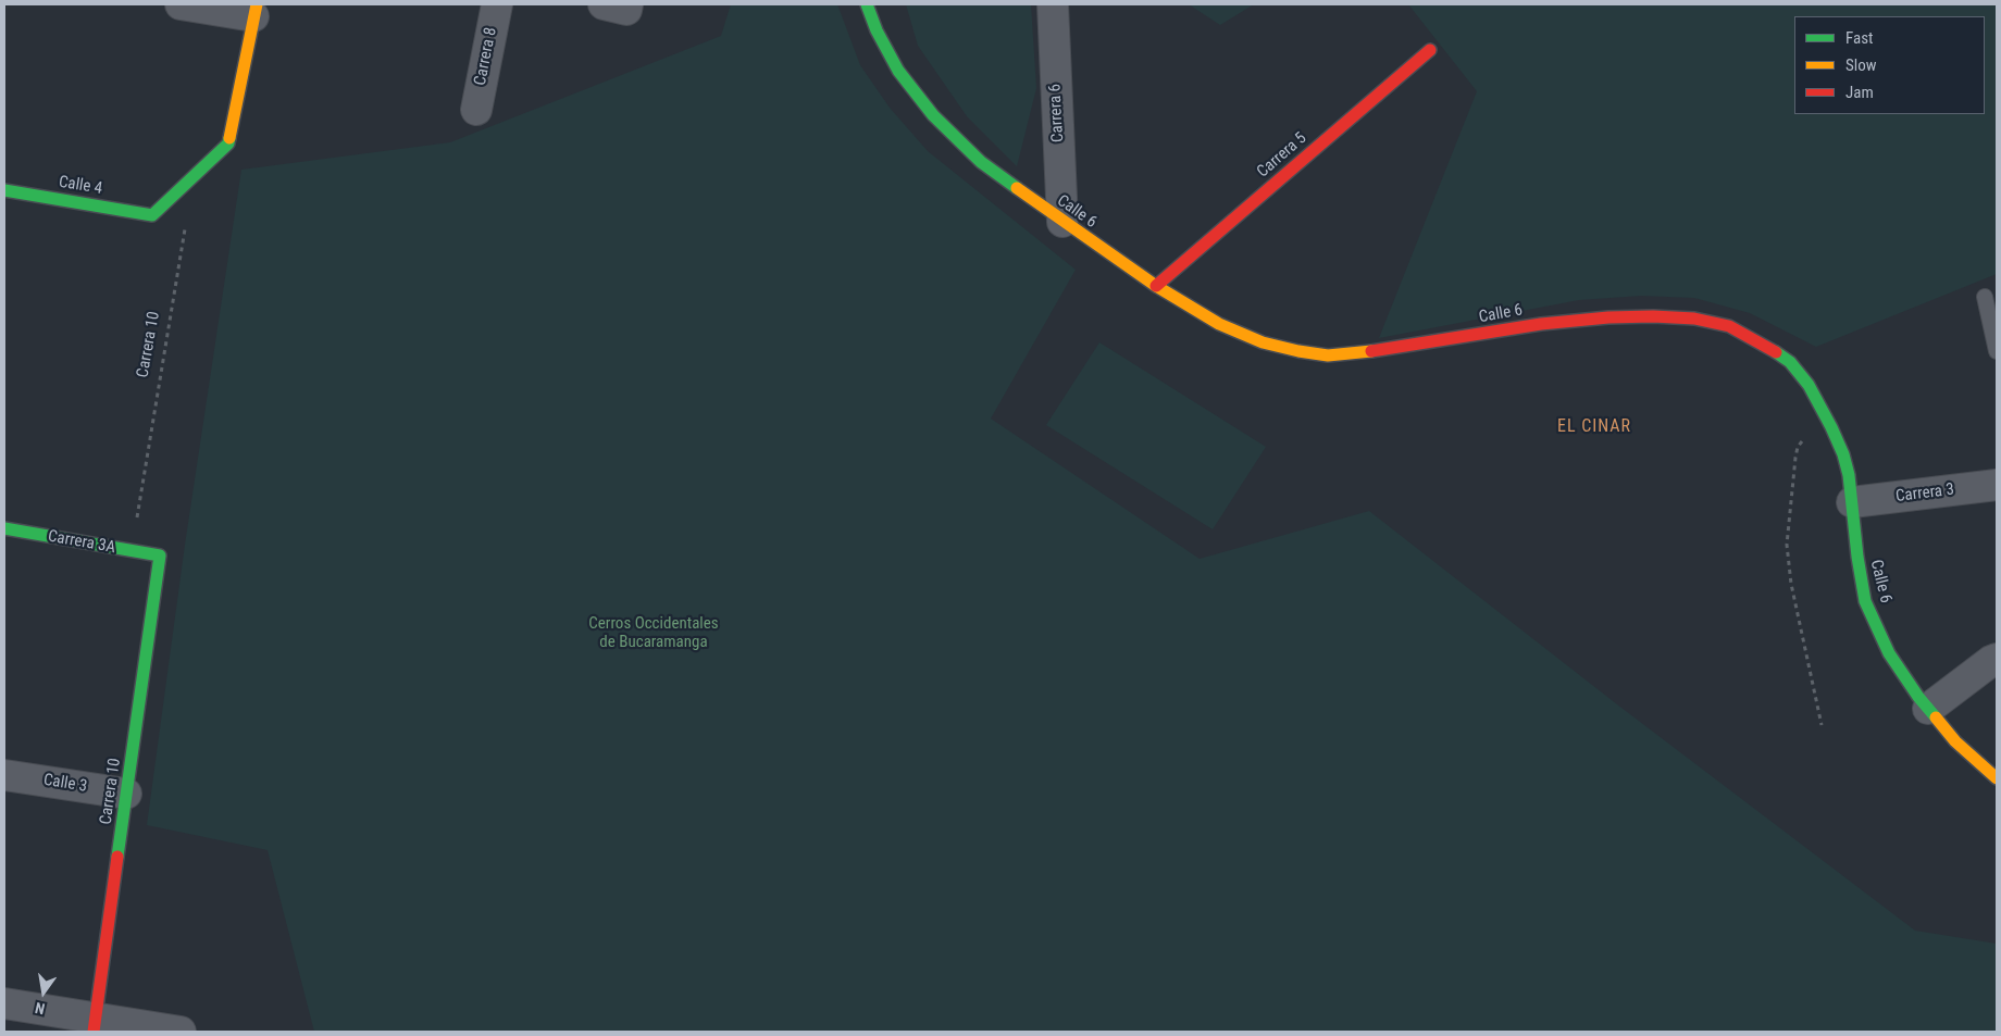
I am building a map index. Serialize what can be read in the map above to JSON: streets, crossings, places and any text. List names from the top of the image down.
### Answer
{
  "streets": {
    "street": [
      "Carrera 8",
      "Carrera 6",
      "Carrera 5",
      "Calle 4",
      "Calle 6",
      "Carrera 10",
      "Carrera 3",
      "Carrera 3A",
      "Calle 3"
    ]
  },
  "crossings": [
    ["Carrera 6", "Calle 6"],
    ["Carrera 5", "Calle 6"],
    ["Calle 4", "Carrera 10"],
    ["Calle 6", "Carrera 3"],
    ["Carrera 10", "Carrera 3A"],
    ["Carrera 10", "Calle 3"]
  ],
  "districts": ["EL CINAR"],
  "parks": ["Cerros Occidentales de Bucaramanga"],
  "legend": ["Fast", "Slow", "Jam"],
  "north": "bottom"
}
